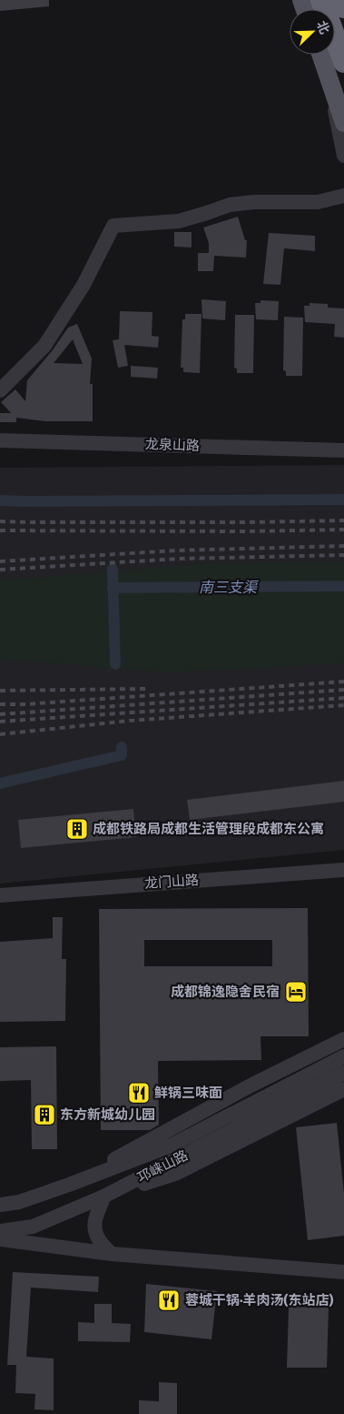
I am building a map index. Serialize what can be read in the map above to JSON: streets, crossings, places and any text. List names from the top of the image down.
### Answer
{
  "streets": {
    "street": ["龙泉山路", "龙门山路", "邛崃山路"]
  },
  "water": ["南三支渠"],
  "places": {
    "building": ["成都铁路局成都生活管理段成都东公寓", "东方新城幼儿园"],
    "hotel": ["成都锦逸隐舍民宿"],
    "restaurant": ["鲜锅三味面", "蓉城干锅·羊肉汤(东站店)"]
  },
  "north": "top right"
}
